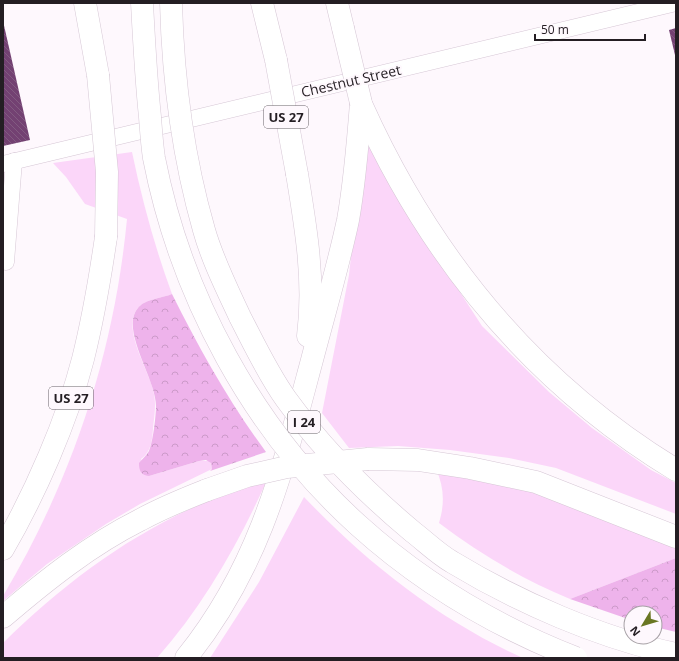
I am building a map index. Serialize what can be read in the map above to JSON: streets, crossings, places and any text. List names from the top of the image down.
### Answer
{
  "streets": {
    "highway": ["US 27", "I 24"],
    "street": ["Chestnut Street"]
  },
  "scale_bar": "50 m",
  "north": "bottom left"
}
